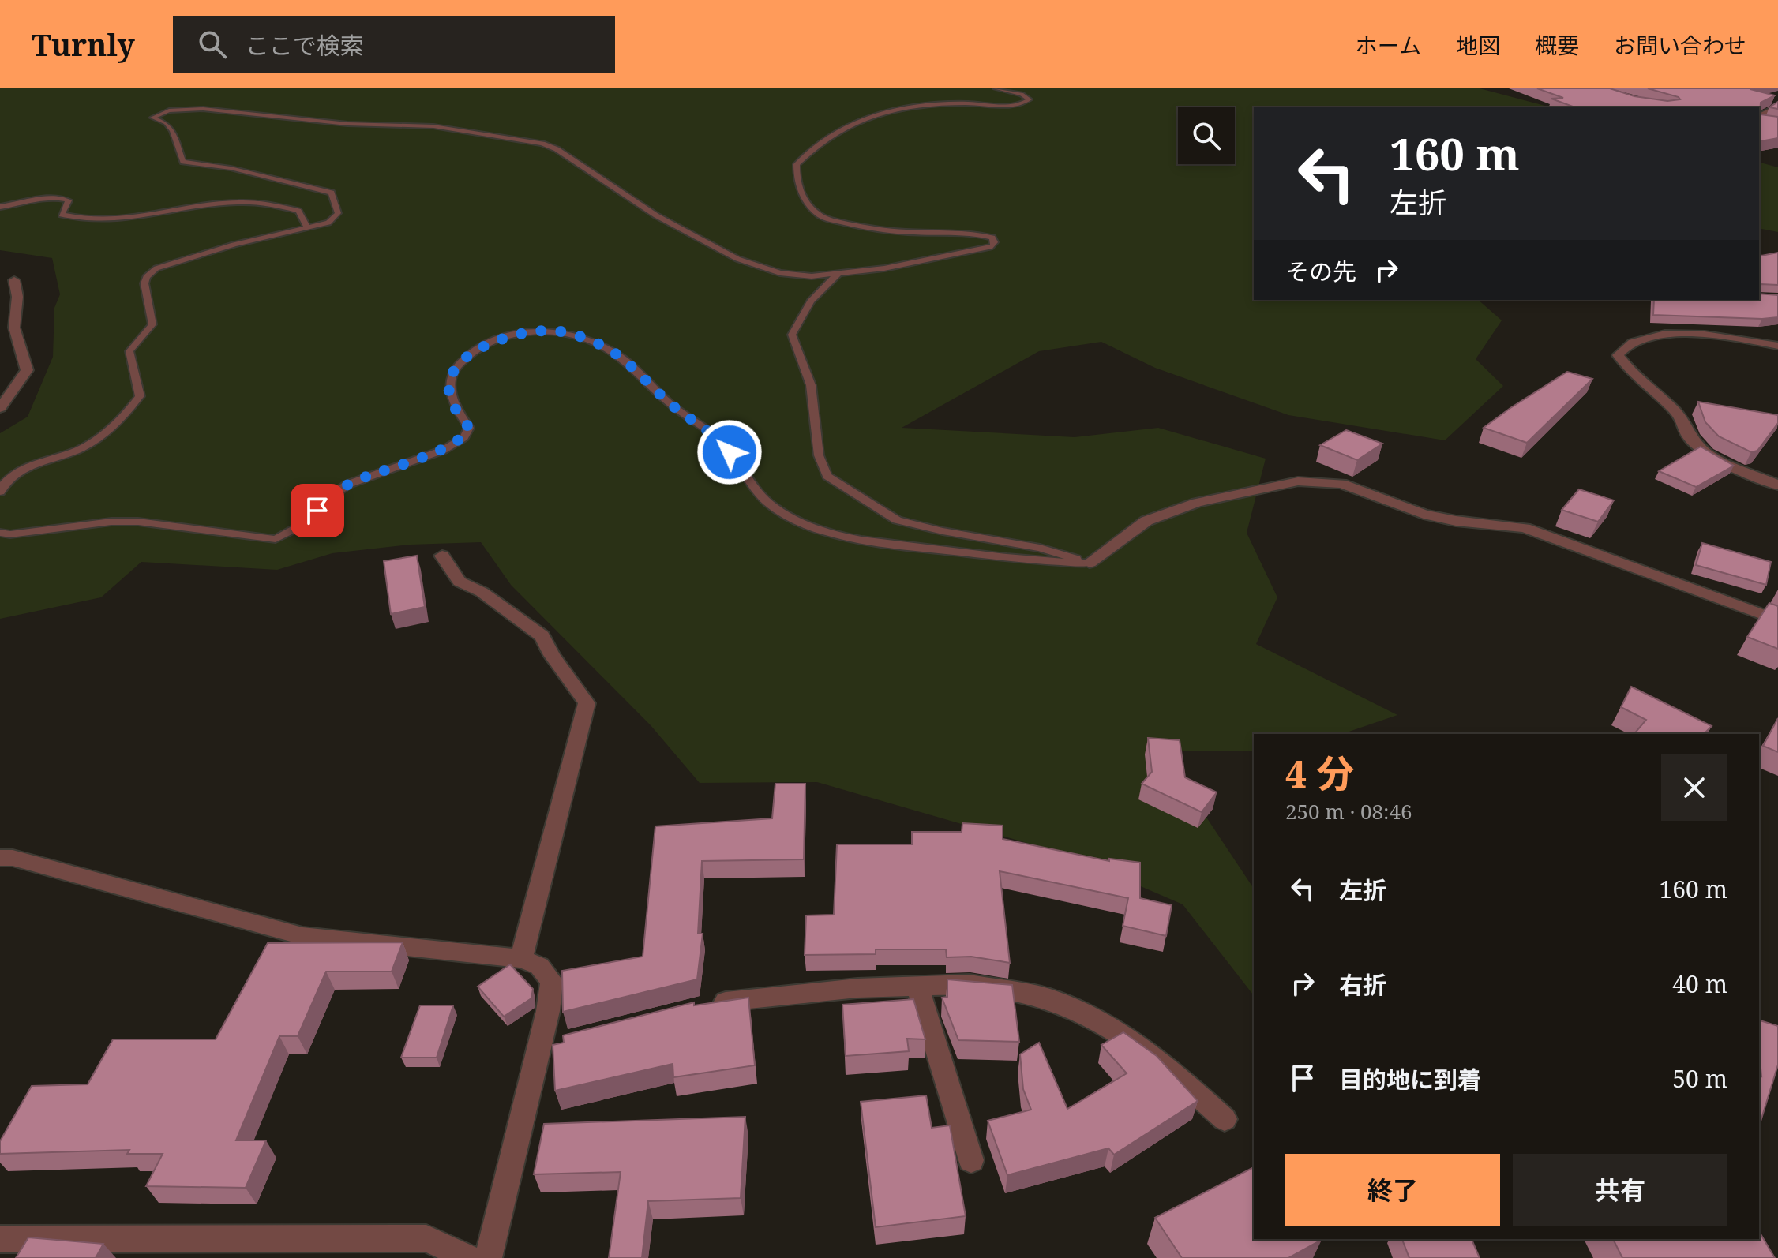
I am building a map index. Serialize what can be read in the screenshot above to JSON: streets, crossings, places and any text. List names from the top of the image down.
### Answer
{
  "page": {
    "header": "Turnly",
    "search": "ここで検索",
    "nav": [
      "ホーム",
      "地図",
      "概要",
      "お問い合わせ"
    ],
    "turn": ["160 m", "左折"],
    "then": "その先",
    "heading": ["4 分", "250 m · 08:46"],
    "list": [
      {
        "name": "左折",
        "value": "160 m"
      },
      {
        "name": "右折",
        "value": "40 m"
      },
      {
        "name": "目的地に到着",
        "value": "50 m"
      }
    ],
    "buttons": ["終了", "共有"]
  }
}
